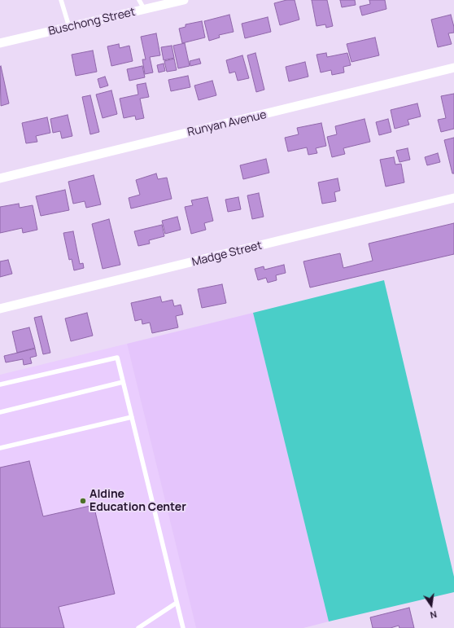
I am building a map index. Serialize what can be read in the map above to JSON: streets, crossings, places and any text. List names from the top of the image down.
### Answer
{
  "streets": {
    "street": ["Buschong Street", "Runyan Avenue", "Madge Street"]
  },
  "places": ["Aldine Education Center"],
  "north": "bottom"
}
